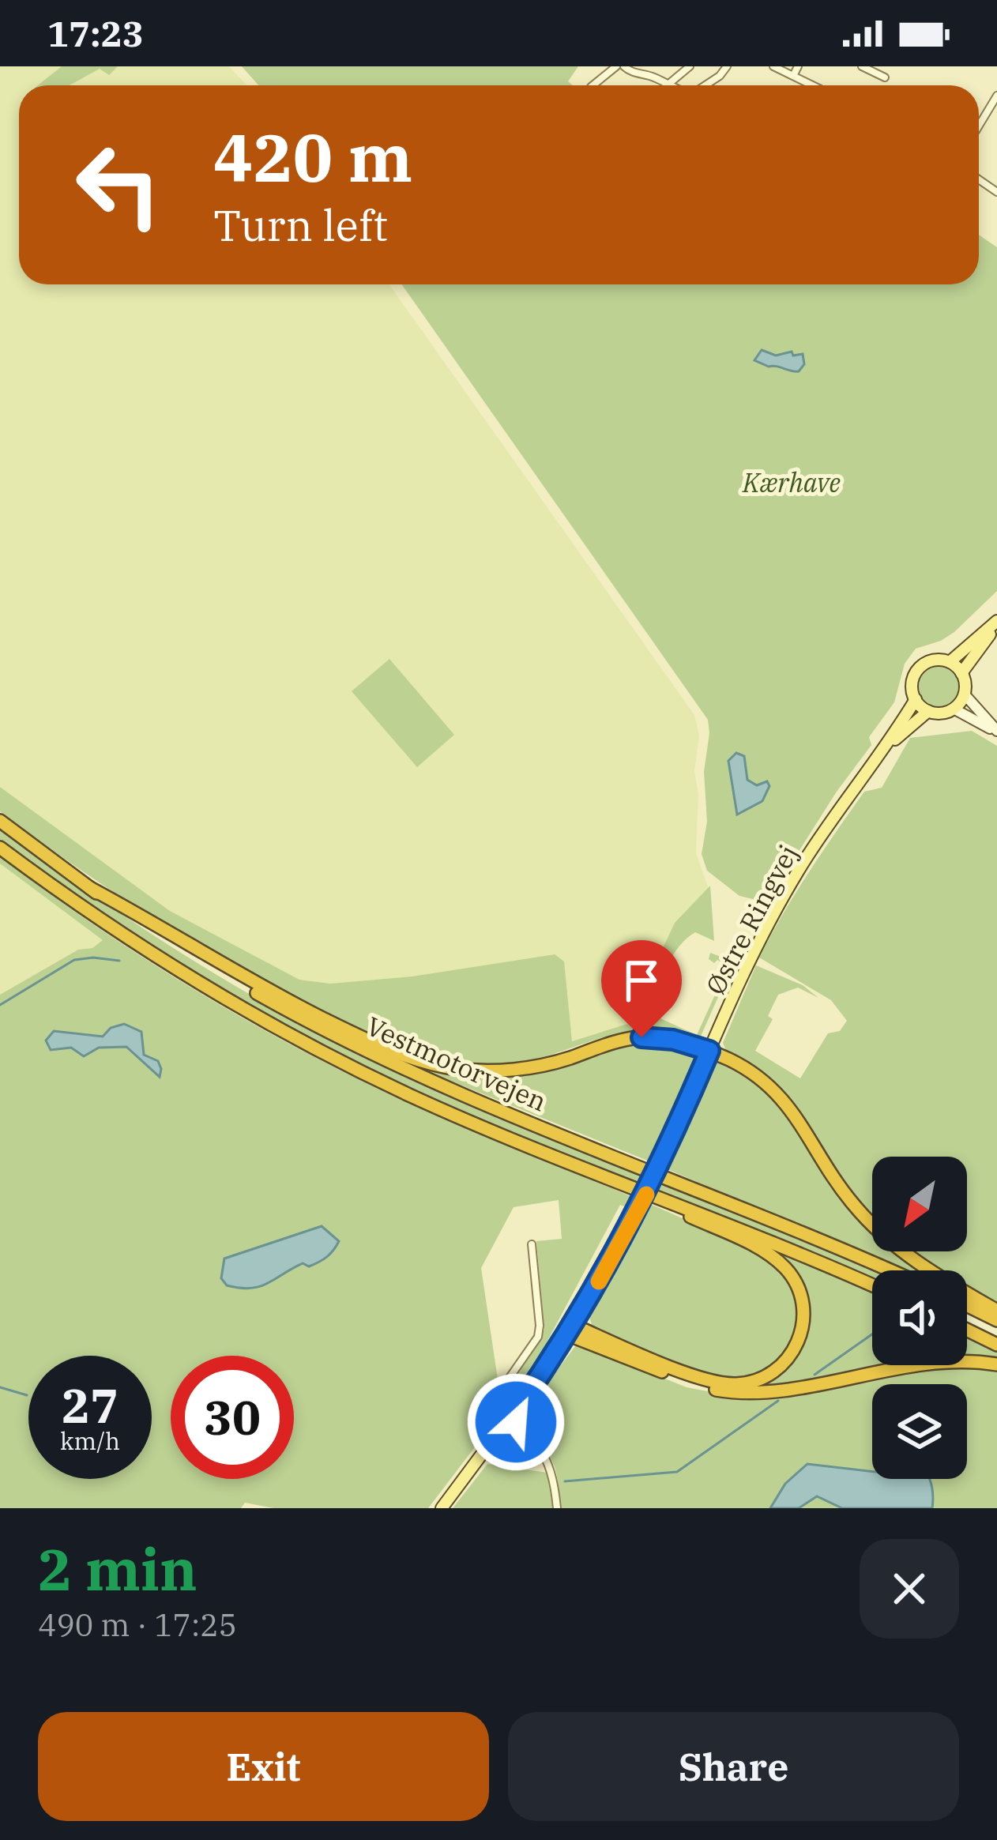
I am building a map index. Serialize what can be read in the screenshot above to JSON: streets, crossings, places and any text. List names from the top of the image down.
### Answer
{
  "streets": {
    "highway": ["Vestmotorvejen"],
    "main road": ["Østre Ringvej"]
  },
  "parks": ["Kærhave"],
  "north": "bottom left",
  "page": {
    "status": "17:23",
    "turn": ["420 m", "Turn left"],
    "speed": "27 km/h",
    "limit": "30",
    "heading": ["2 min", "490 m · 17:25"],
    "buttons": ["Exit", "Share"]
  }
}
